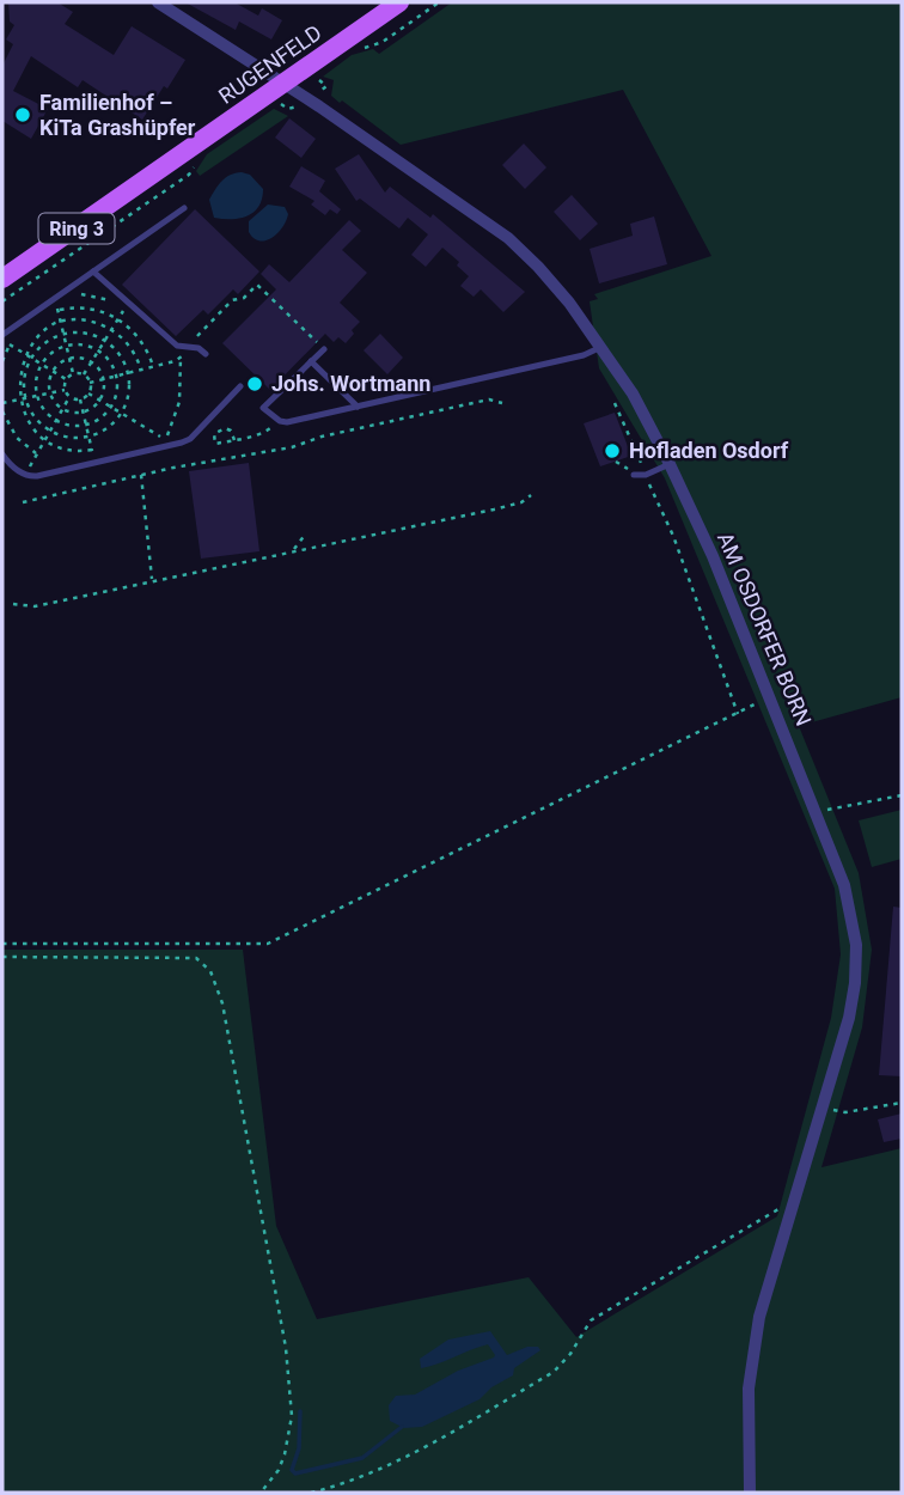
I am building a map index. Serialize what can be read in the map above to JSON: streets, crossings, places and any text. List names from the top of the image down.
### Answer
{
  "streets": {
    "main road": ["RUGENFELD", "Ring 3"],
    "street": ["AM OSDORFER BORN"]
  },
  "crossings": [
    ["RUGENFELD", "AM OSDORFER BORN"]
  ],
  "places": ["Familienhof – KiTa Grashüpfer", "Johs. Wortmann", "Hofladen Osdorf"]
}
